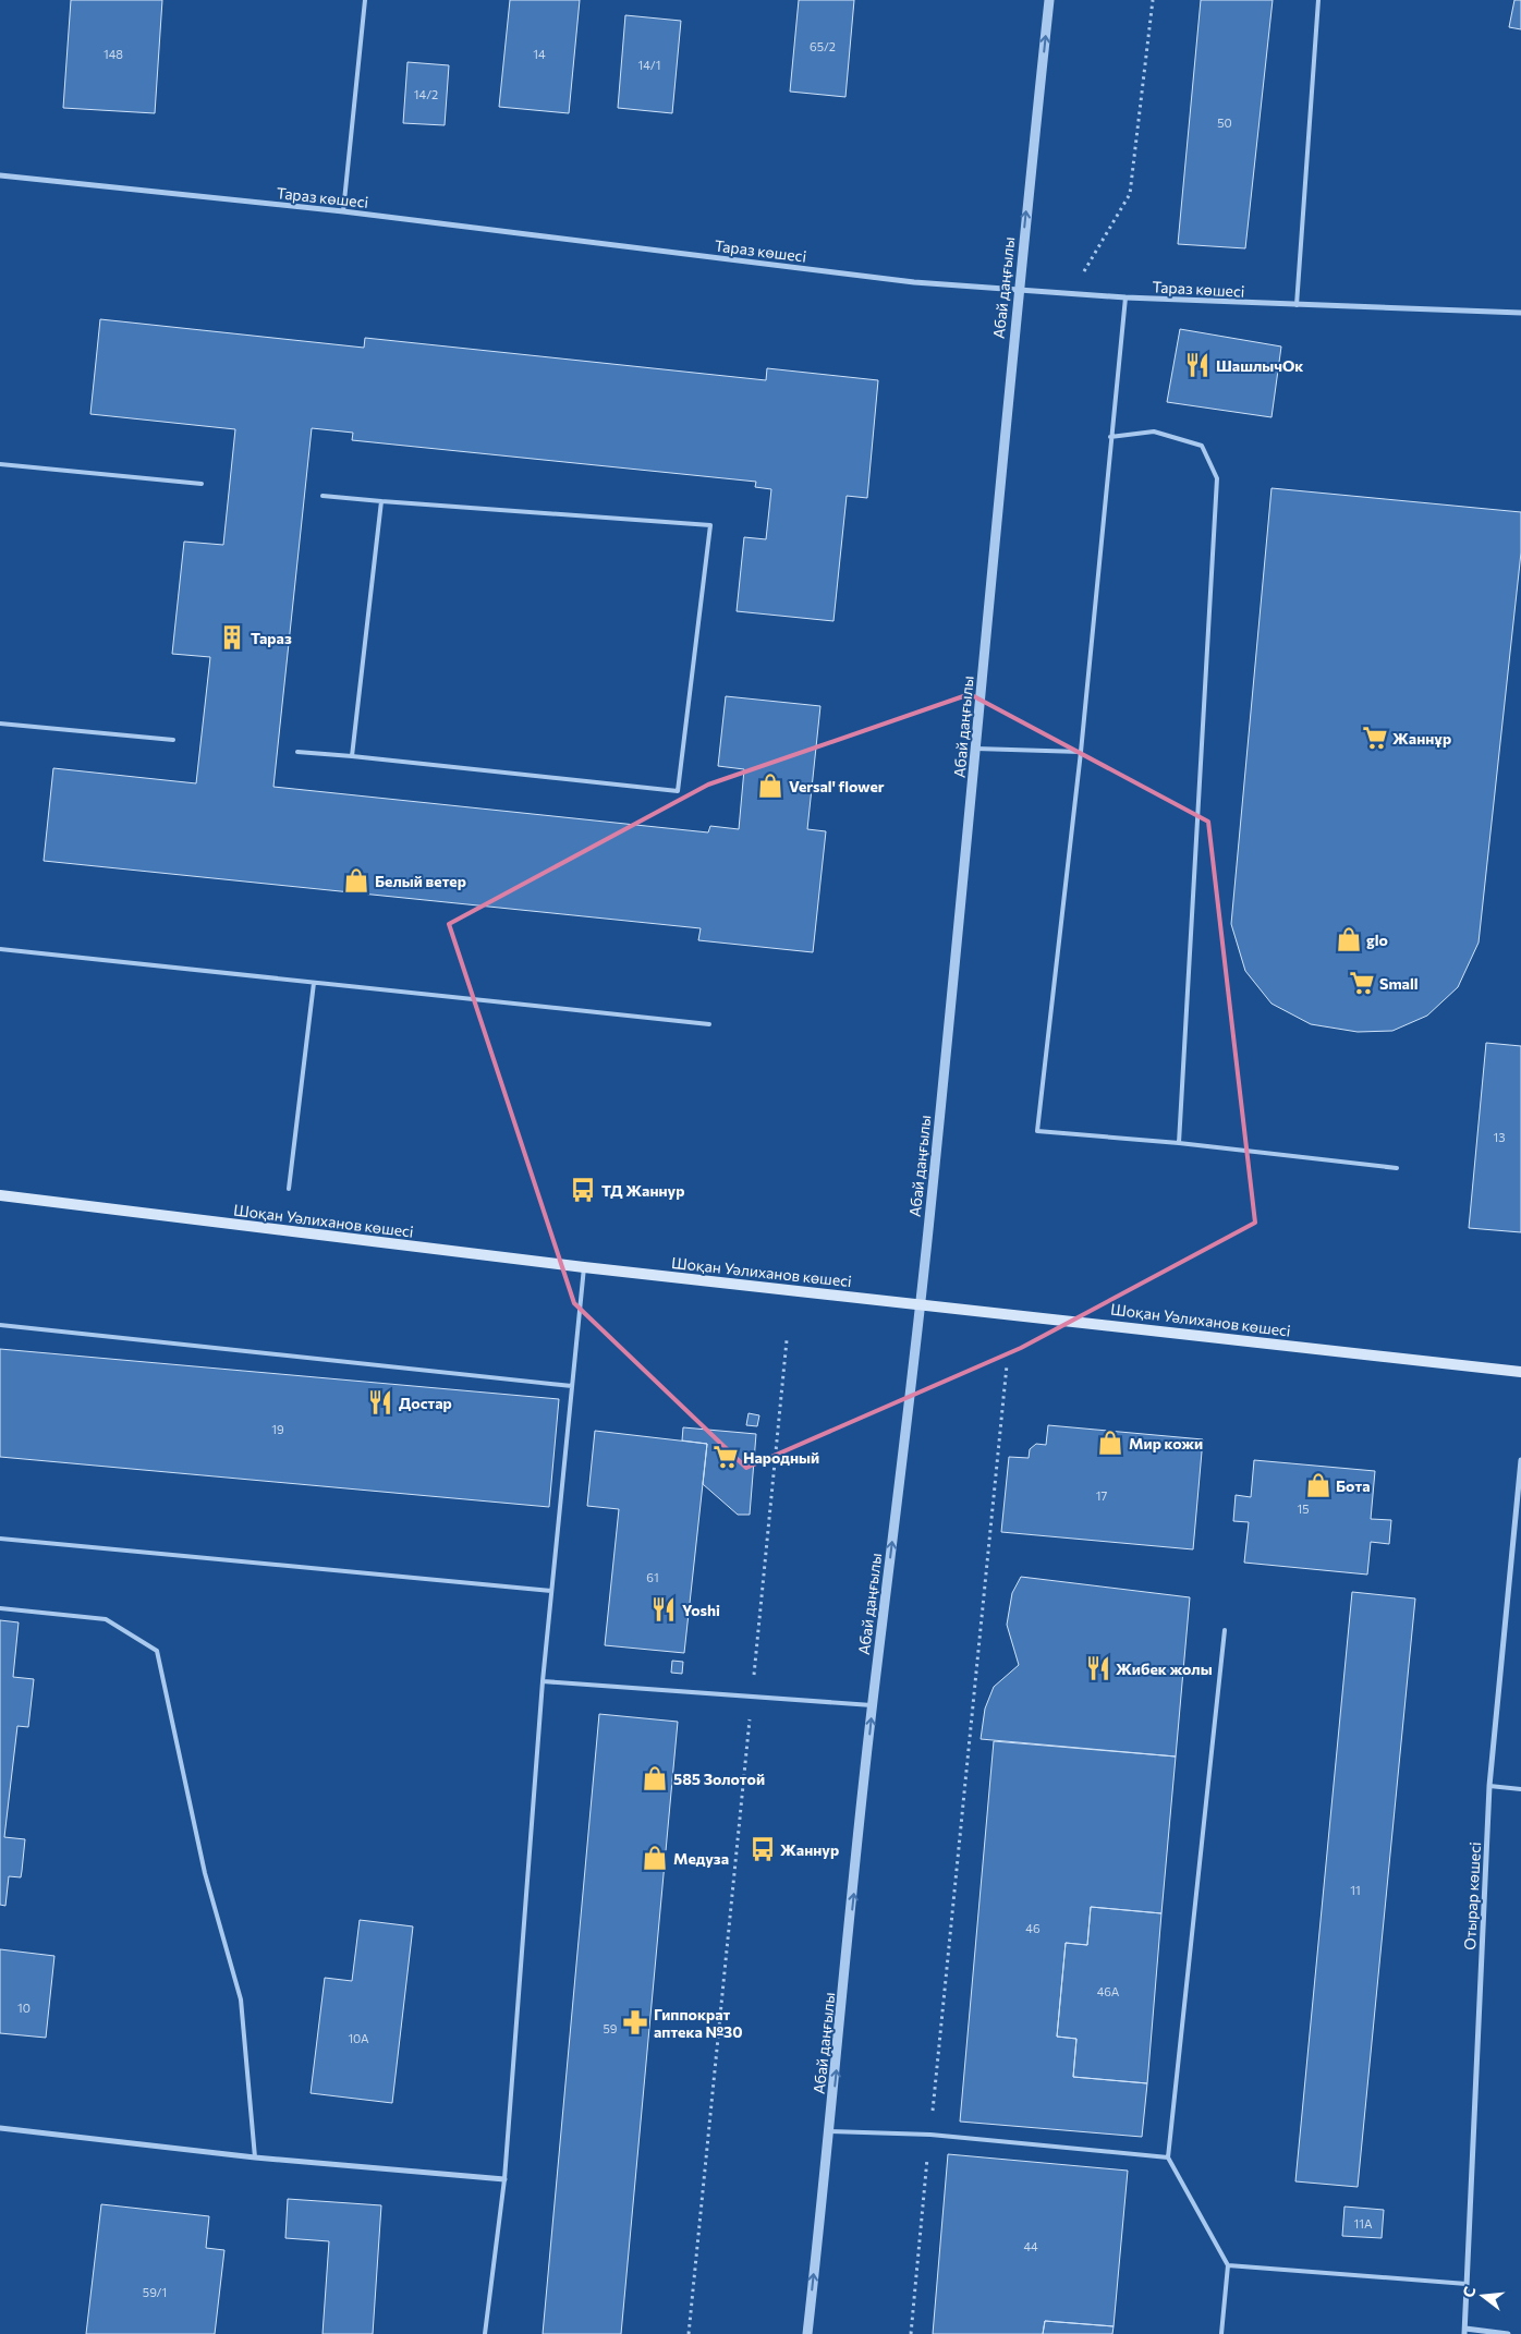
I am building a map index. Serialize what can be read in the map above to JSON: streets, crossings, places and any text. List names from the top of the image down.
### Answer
{
  "streets": {
    "main road": ["Шоқан Уәлиханов көшесі"],
    "street": ["Тараз көшесі", "Абай даңғылы", "Отырар көшесі"]
  },
  "crossings": [
    ["Тараз көшесі", "Абай даңғылы"],
    ["Абай даңғылы", "Шоқан Уәлиханов көшесі"]
  ],
  "one_way": ["Абай даңғылы"],
  "places": {
    "restaurant": [
      "ШашлычОк",
      "Достар",
      "Yoshi",
      "Жибек жолы"
    ],
    "building": ["Тараз"],
    "supermarket": ["Жаннұр", "Small", "Народный"],
    "shop": [
      "Versal' flower",
      "Белый ветер",
      "glo",
      "Мир кожи",
      "Бота",
      "585 Золотой",
      "Медуза"
    ],
    "bus stop": ["ТД Жаннур", "Жаннур"],
    "pharmacy": ["Гиппократ аптека №30"]
  },
  "house_numbers": [
    "65/2",
    "148",
    "14",
    "14/1",
    "14/2",
    "50",
    "13",
    "19",
    "17",
    "15",
    "61",
    "11",
    "46",
    "46А",
    "10",
    "59",
    "10А",
    "11А",
    "44",
    "59/1"
  ],
  "north": "left"
}
